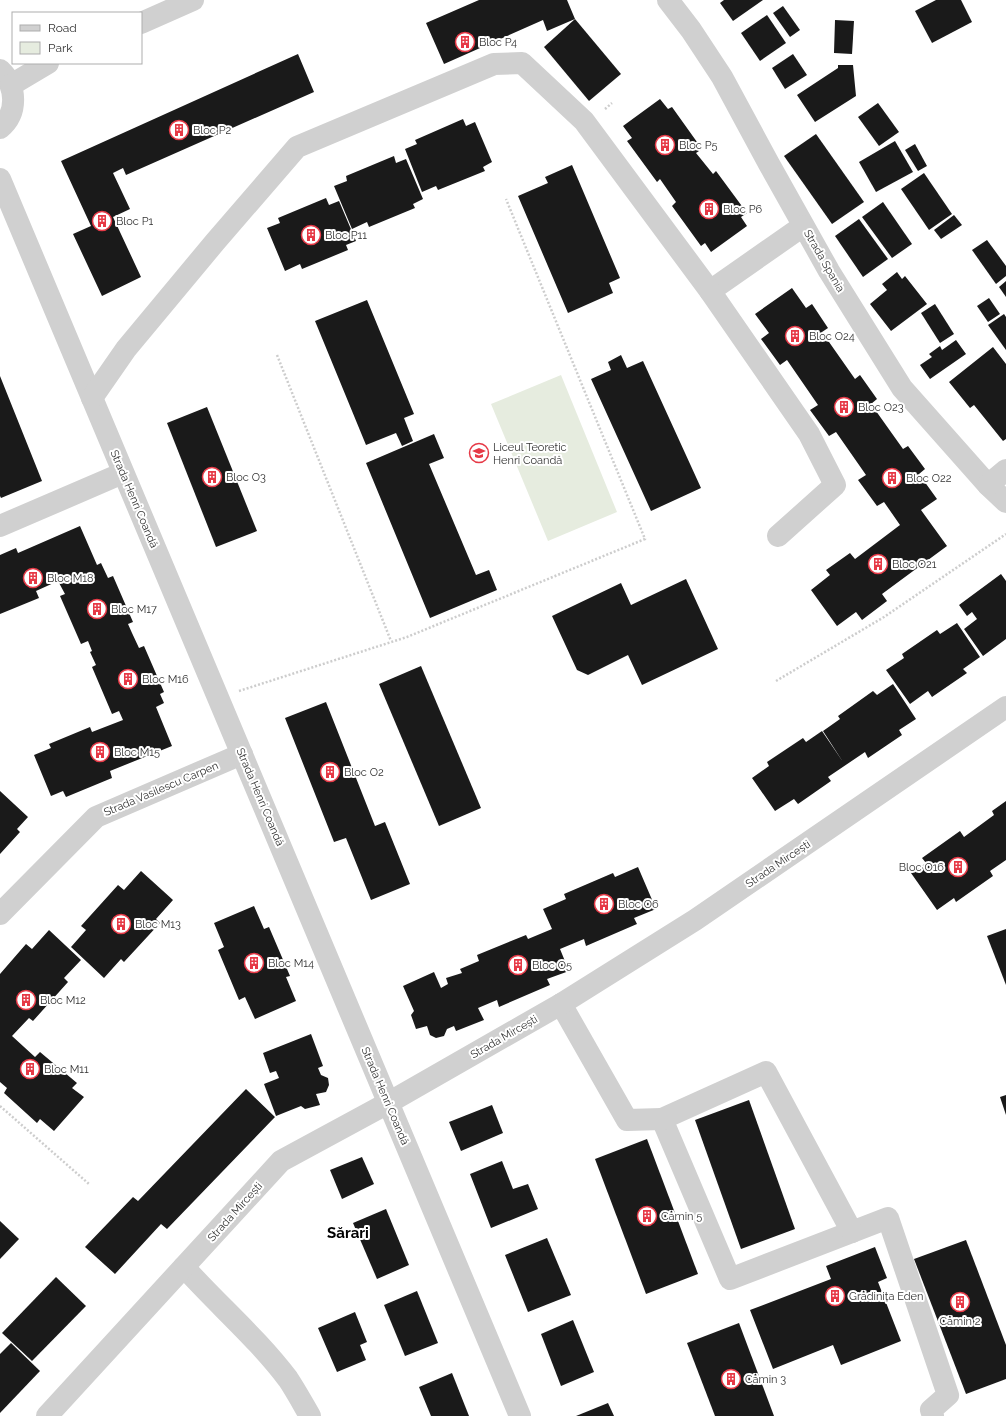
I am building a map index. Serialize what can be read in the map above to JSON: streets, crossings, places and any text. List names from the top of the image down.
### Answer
{
  "streets": {
    "street": [
      "Strada Spania",
      "Strada Henri Coandă",
      "Strada Vasilescu Carpen",
      "Strada Mircești"
    ]
  },
  "crossings": [
    ["Strada Henri Coandă", "Strada Vasilescu Carpen"],
    ["Strada Henri Coandă", "Strada Mircești"]
  ],
  "districts": ["Sărari"],
  "places": {
    "building": [
      "Bloc P4",
      "Bloc P2",
      "Bloc P5",
      "Bloc P6",
      "Bloc P1",
      "Bloc P11",
      "Bloc O24",
      "Bloc O23",
      "Bloc O3",
      "Bloc O22",
      "Bloc O21",
      "Bloc M18",
      "Bloc M17",
      "Bloc M16",
      "Bloc M15",
      "Bloc O2",
      "Bloc O16",
      "Bloc O6",
      "Bloc M13",
      "Bloc M14",
      "Bloc O5",
      "Bloc M12",
      "Bloc M11",
      "Cămin 5",
      "Grădinița Eden",
      "Cămin 2",
      "Cămin 3"
    ],
    "school or university": ["Liceul Teoretic Henri Coandă"]
  },
  "legend": ["Road", "Park"]
}
